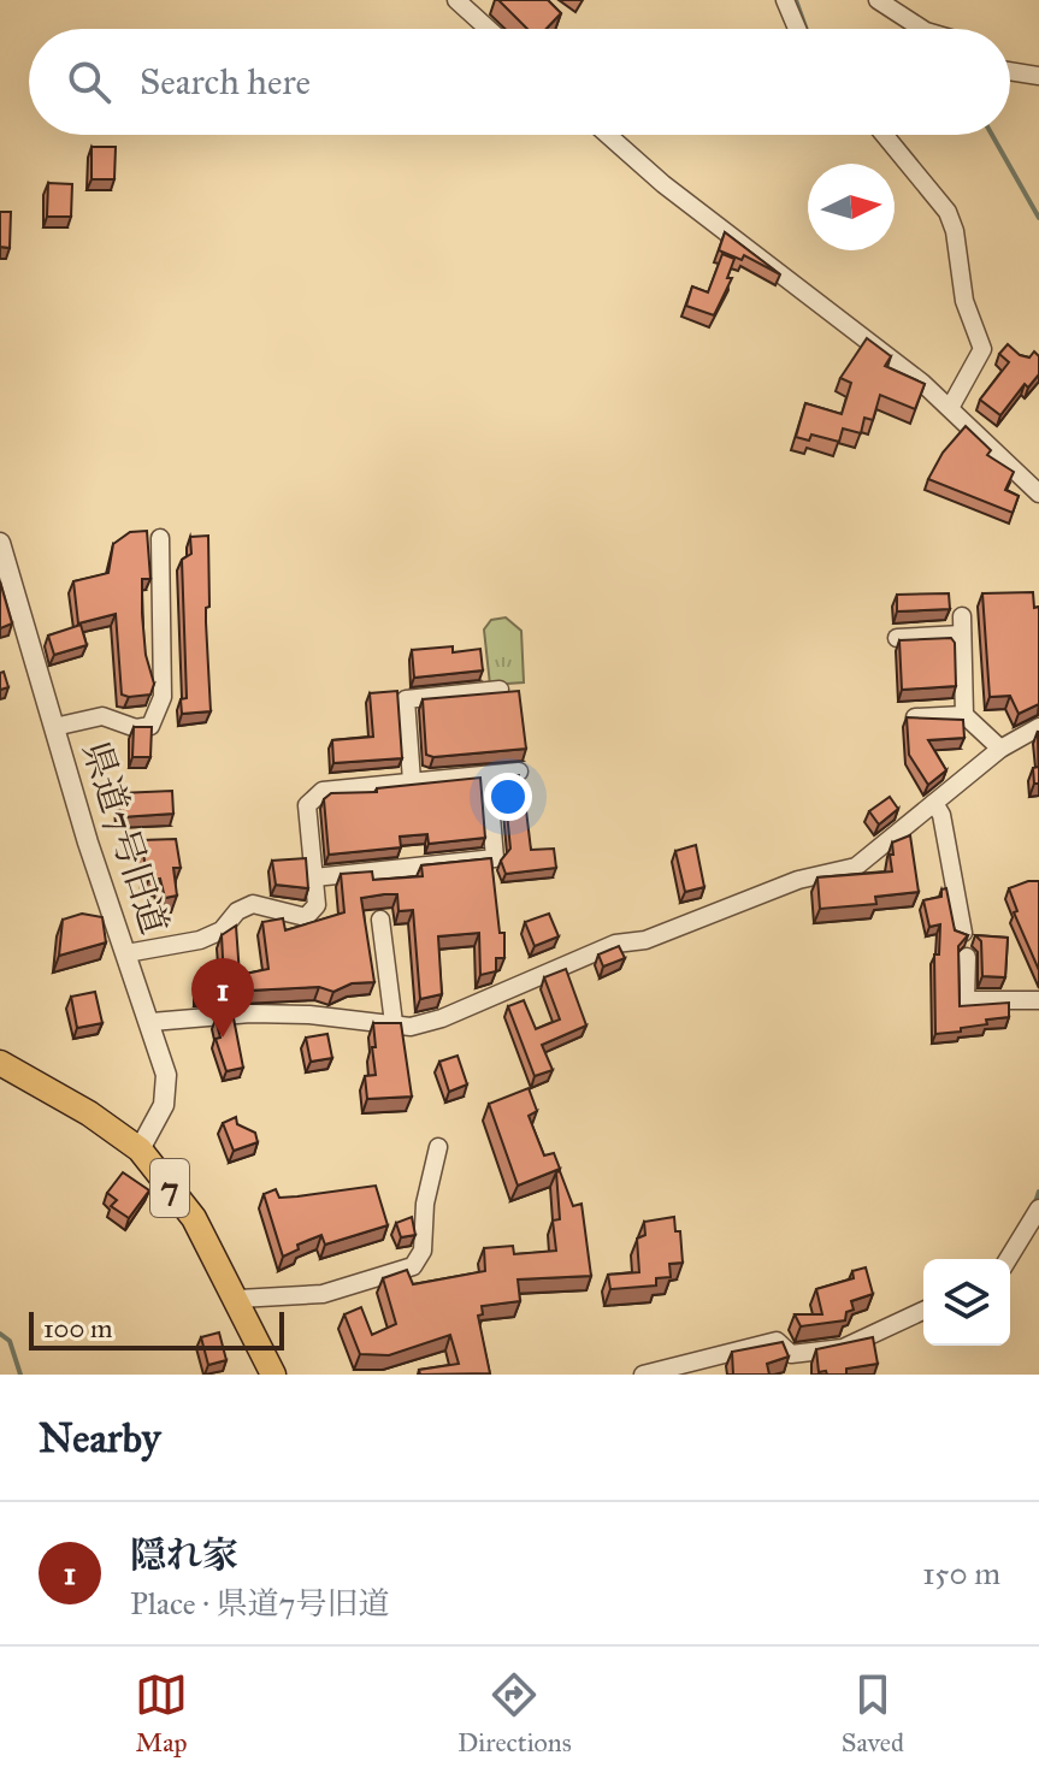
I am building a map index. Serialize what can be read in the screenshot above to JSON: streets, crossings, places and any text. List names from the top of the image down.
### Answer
{
  "streets": {
    "main road": ["7"],
    "street": ["県道7号旧道"]
  },
  "crossings": [
    ["県道7号旧道", "7"]
  ],
  "scale_bar": "100 m",
  "north": "right",
  "page": {
    "search": "Search here",
    "pins": "1",
    "scale": "100 m",
    "heading": "Nearby",
    "list": [
      {
        "mark": "1",
        "name": "隠れ家",
        "note": "Place · 県道7号旧道",
        "value": "150 m"
      }
    ],
    "nav": ["Map", "Directions", "Saved"]
  }
}
